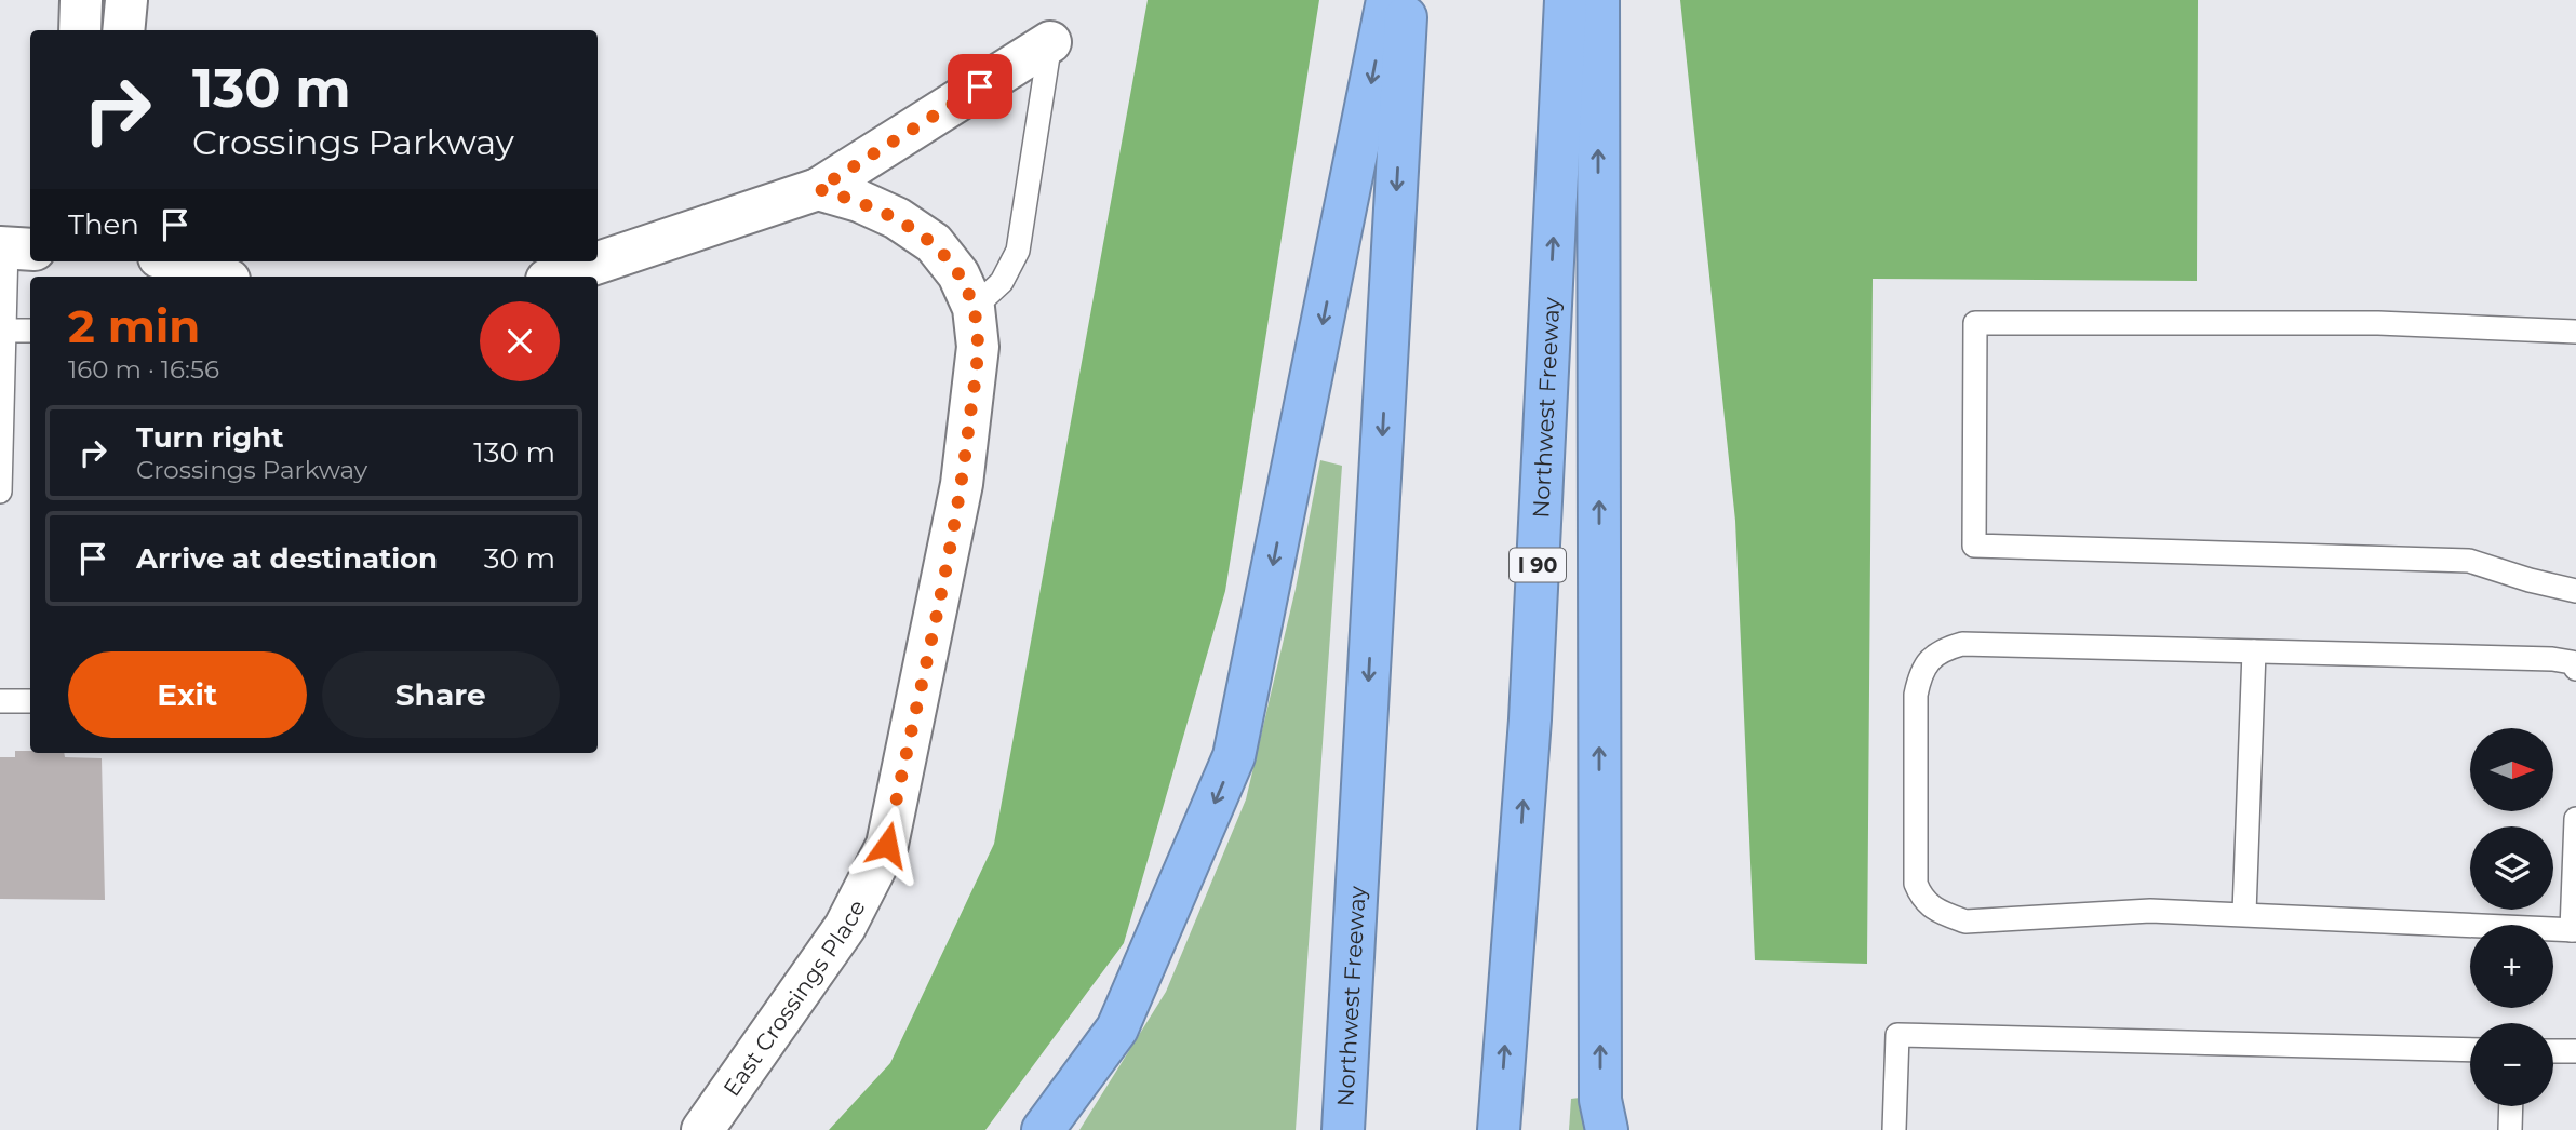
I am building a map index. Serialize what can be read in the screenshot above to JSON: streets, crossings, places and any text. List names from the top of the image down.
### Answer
{
  "streets": {
    "highway": ["Northwest Freeway", "I 90"],
    "street": ["East Crossings Place"]
  },
  "north": "right",
  "page": {
    "turn": ["130 m", "Crossings Parkway"],
    "then": "Then",
    "heading": ["2 min", "160 m · 16:56"],
    "list": [
      {
        "name": "Turn right",
        "note": "Crossings Parkway",
        "value": "130 m"
      },
      {
        "name": "Arrive at destination",
        "value": "30 m"
      }
    ],
    "buttons": ["Exit", "Share"],
    "map_buttons": ["+", "−"]
  }
}
